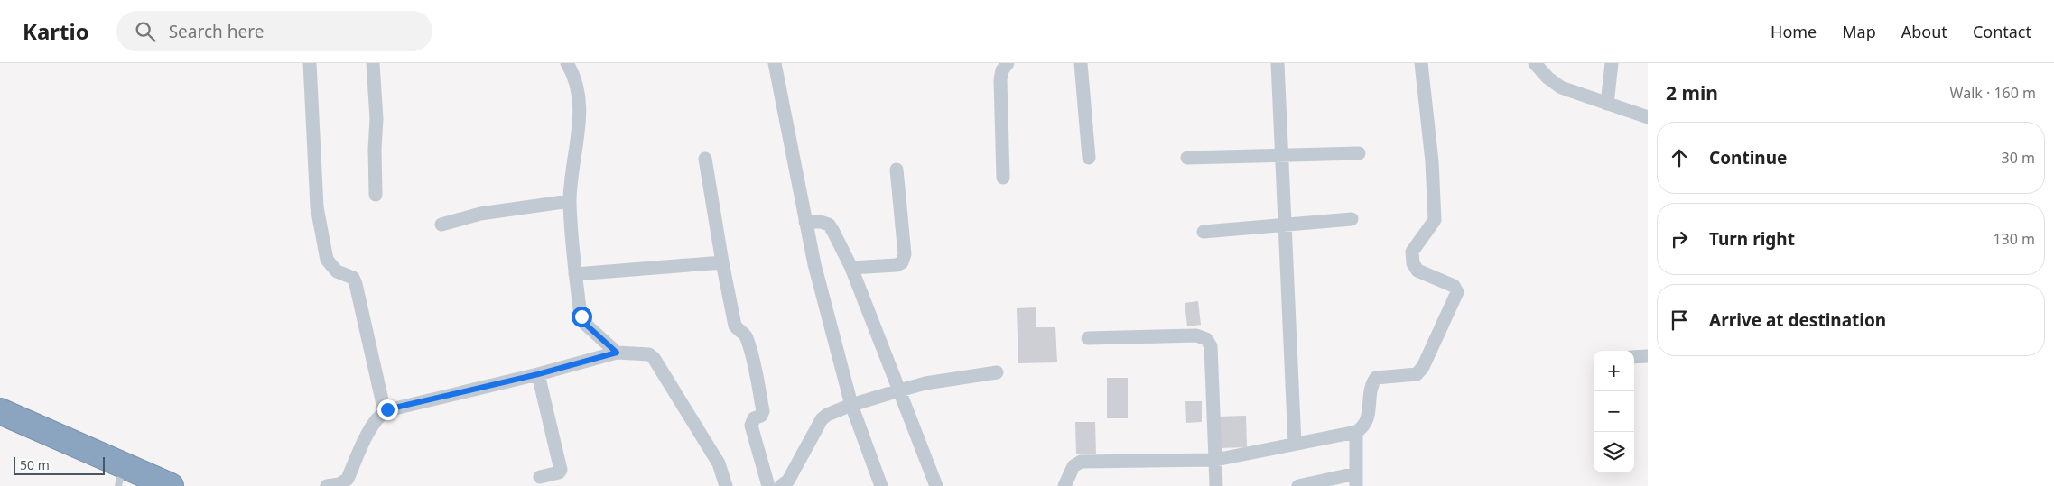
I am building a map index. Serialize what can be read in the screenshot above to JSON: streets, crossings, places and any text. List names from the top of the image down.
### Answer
{
  "scale_bar": "50 m",
  "page": {
    "header": "Kartio",
    "search": "Search here",
    "nav": [
      "Home",
      "Map",
      "About",
      "Contact"
    ],
    "heading": ["2 min", "Walk · 160 m"],
    "list": [
      ["Continue", "30 m"],
      ["Turn right", "130 m"],
      "Arrive at destination"
    ],
    "map_buttons": ["+", "−"],
    "scale": "50 m"
  }
}
